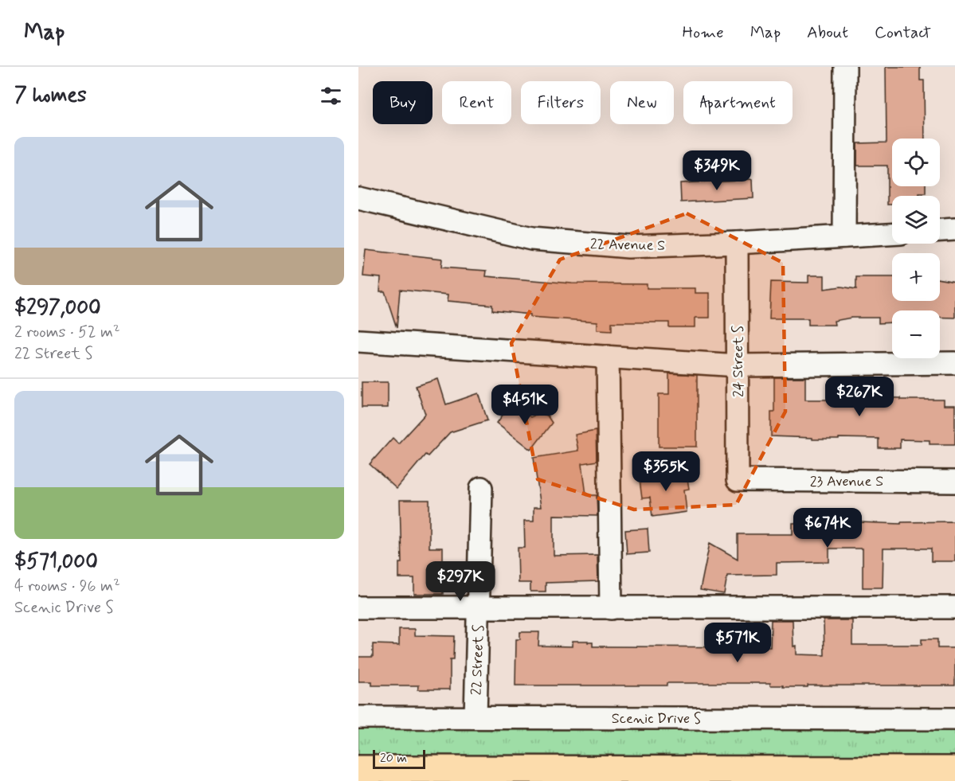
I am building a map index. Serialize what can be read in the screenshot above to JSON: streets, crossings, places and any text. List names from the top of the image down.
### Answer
{
  "streets": {
    "street": [
      "22 Avenue S",
      "24 Street S",
      "23 Avenue S",
      "22 Street S",
      "Scenic Drive S"
    ]
  },
  "crossings": [
    ["22 Avenue S", "24 Street S"],
    ["24 Street S", "23 Avenue S"],
    ["22 Street S", "Scenic Drive S"]
  ],
  "scale_bar": "20 m",
  "page": {
    "header": "Map",
    "nav": [
      "Home",
      "Map",
      "About",
      "Contact"
    ],
    "heading": "7 homes",
    "chip": [
      "Buy",
      "Rent",
      "Filters",
      "New",
      "Apartment"
    ],
    "list": [
      {
        "name": "$297,000",
        "note": "2 rooms · 52 m² · 22 Street S"
      },
      {
        "name": "$571,000",
        "note": "4 rooms · 96 m² · Scenic Drive S"
      }
    ],
    "map_buttons": ["+", "−"],
    "price": [
      "$349K",
      "$267K",
      "$451K",
      "$355K",
      "$674K",
      "$297K",
      "$571K"
    ],
    "scale": "20 m"
  }
}
